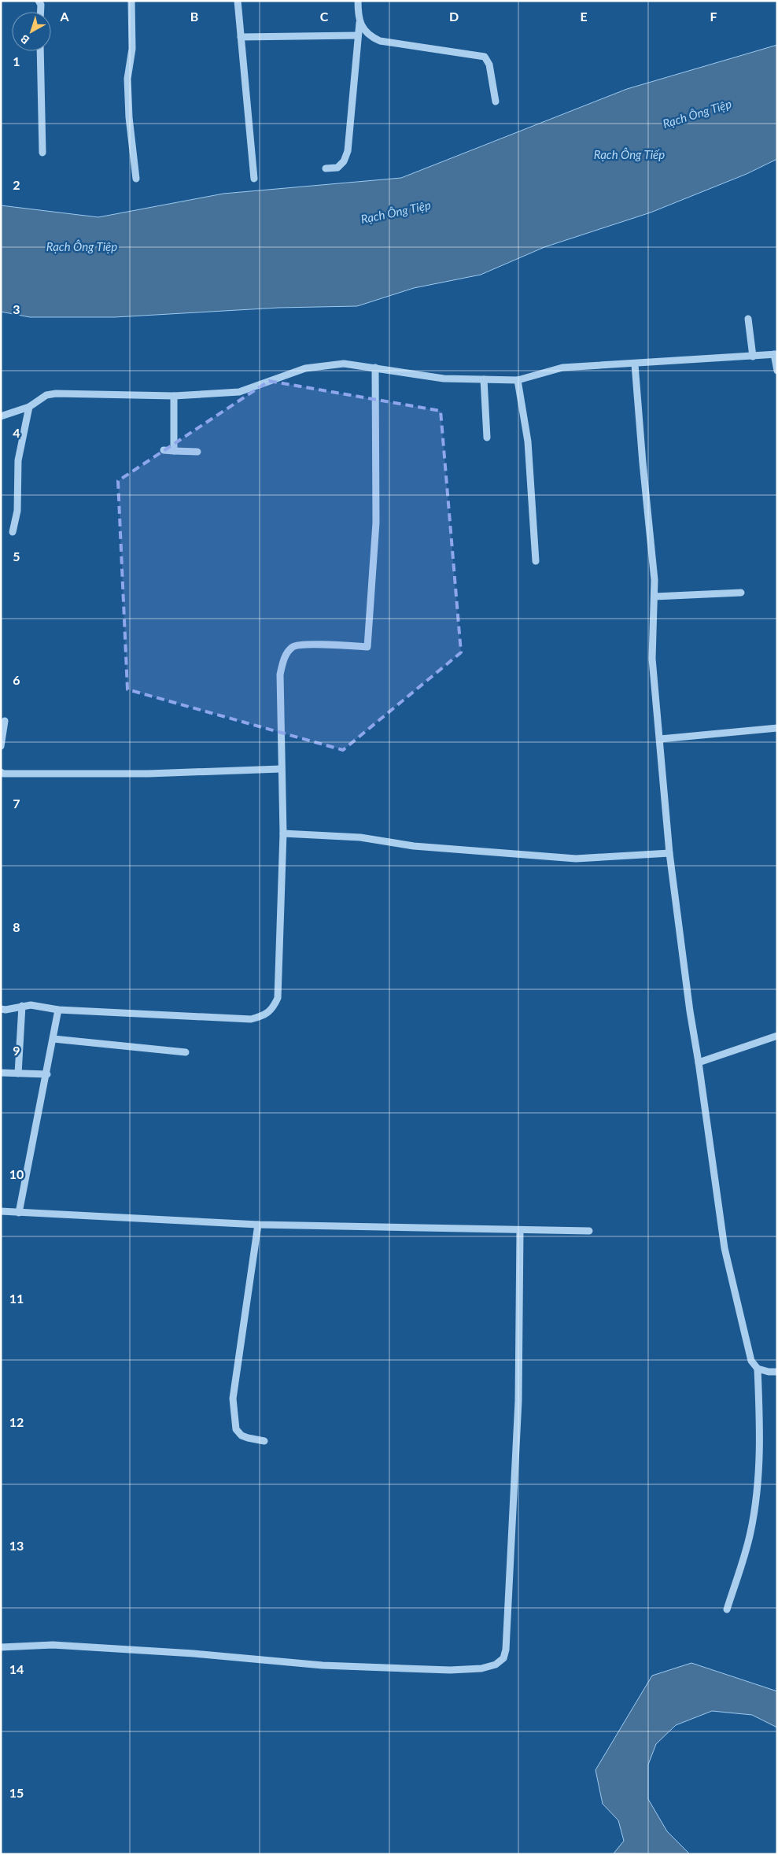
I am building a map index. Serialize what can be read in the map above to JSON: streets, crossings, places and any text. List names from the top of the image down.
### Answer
{
  "water": ["Rạch Ông Tiệp", "Rạch Ông Tiếp"],
  "north": "bottom left",
  "grid": {
    "columns": [
      "A",
      "B",
      "C",
      "D",
      "E",
      "F"
    ],
    "rows": [
      "1",
      "2",
      "3",
      "4",
      "5",
      "6",
      "7",
      "8",
      "9",
      "10",
      "11",
      "12",
      "13",
      "14",
      "15"
    ]
  }
}
